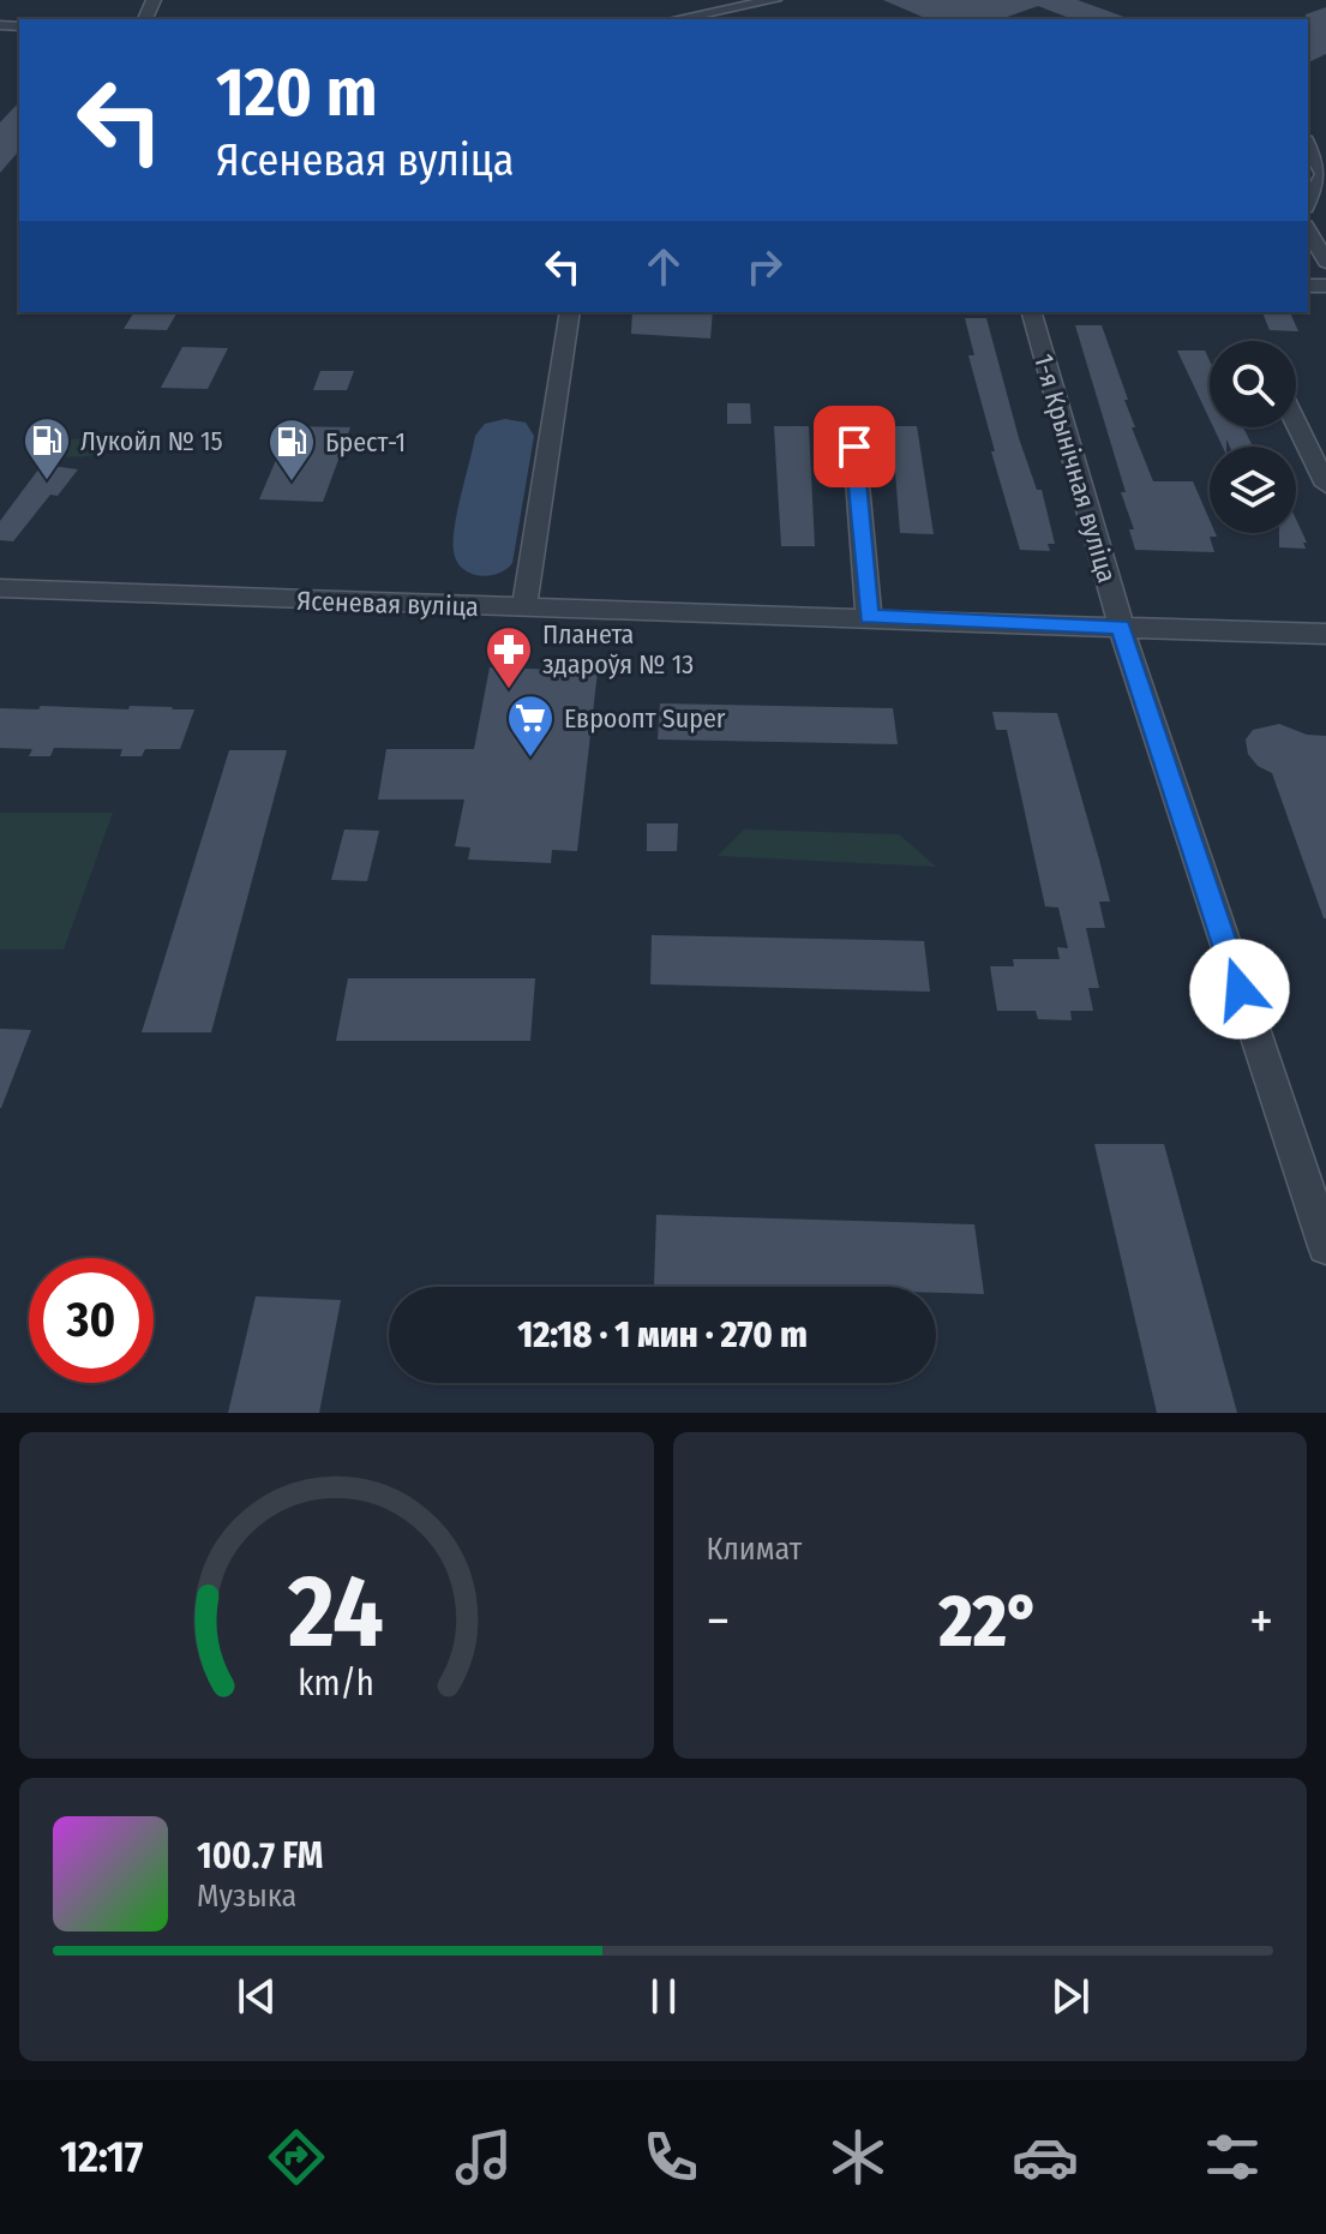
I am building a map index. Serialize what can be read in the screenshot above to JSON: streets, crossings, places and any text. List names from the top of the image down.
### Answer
{
  "streets": {
    "street": ["1-я Крынічная вуліца", "Ясеневая вуліца"]
  },
  "crossings": [
    ["1-я Крынічная вуліца", "Ясеневая вуліца"]
  ],
  "places": {
    "fuel station": ["Лукойл № 15", "Брест-1"],
    "pharmacy": ["Планета здароўя № 13"],
    "supermarket": ["Евроопт Super"]
  },
  "page": {
    "turn": ["120 m", "Ясеневая вуліца"],
    "limit": "30",
    "trip": "12:18 · 1 мин · 270 m",
    "tile": "Климат",
    "heat": ["−", "22°", "+"],
    "song": ["100.7 FM", "Музыка"],
    "tabs": "12:17",
    "gauge": ["24", "km/h"]
  }
}
